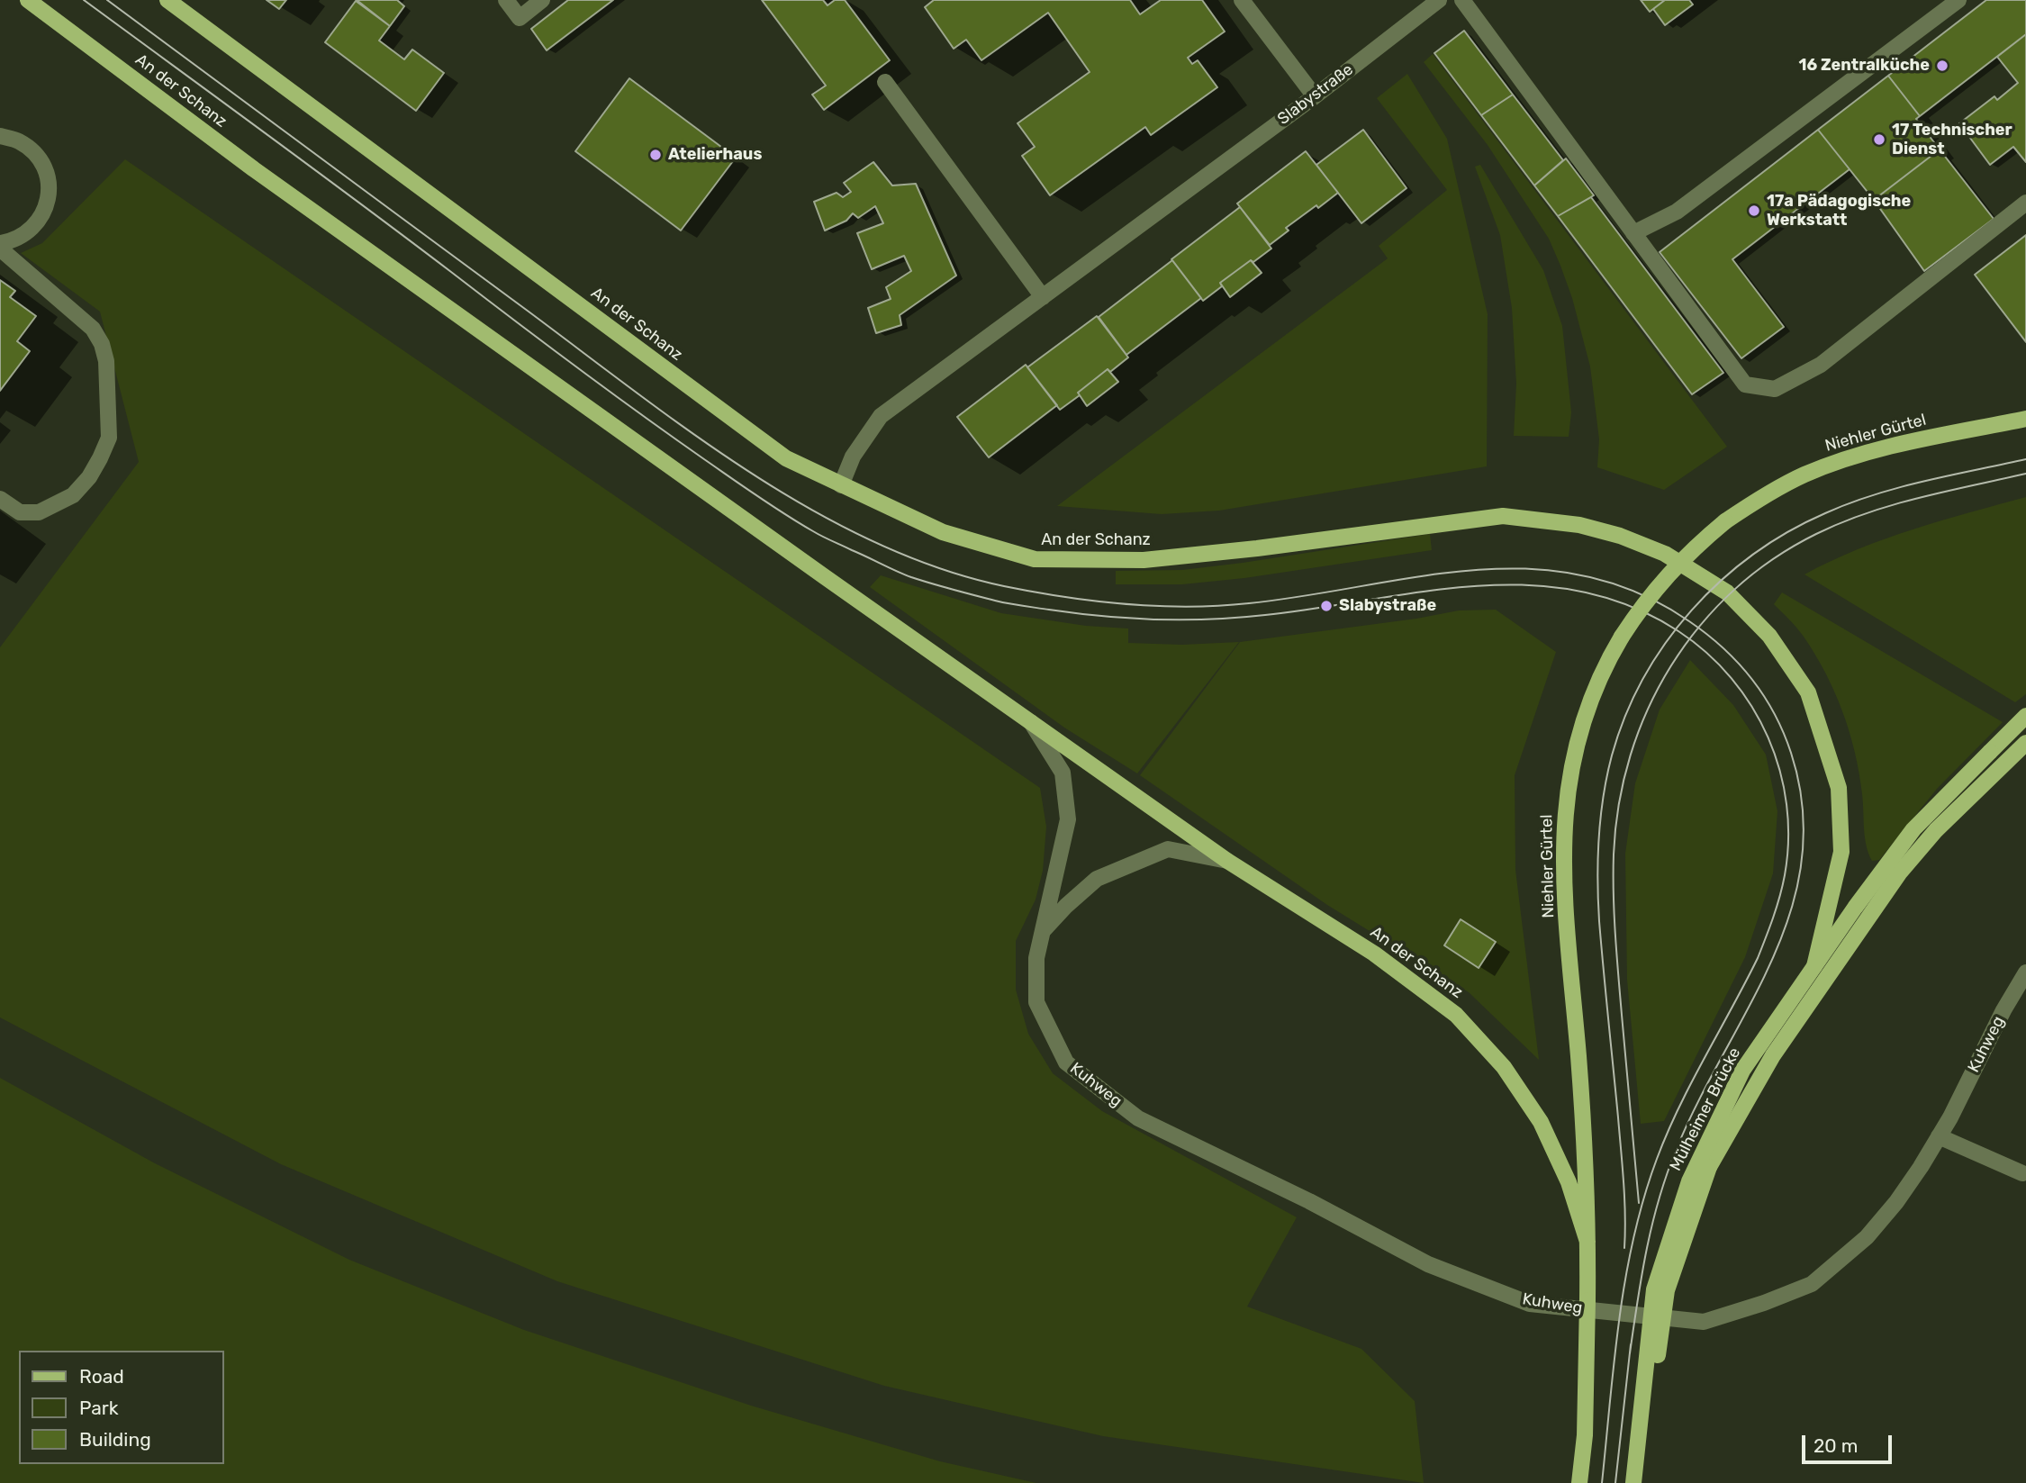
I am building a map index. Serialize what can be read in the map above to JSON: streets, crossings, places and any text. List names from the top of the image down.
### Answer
{
  "streets": {
    "main road": ["An der Schanz", "Niehler Gürtel", "Mülheimer Brücke"],
    "street": ["Slabystraße", "Kuhweg"]
  },
  "crossings": [
    ["An der Schanz", "Slabystraße"],
    ["An der Schanz", "Niehler Gürtel"],
    ["An der Schanz", "Kuhweg"],
    ["An der Schanz", "Mülheimer Brücke"]
  ],
  "places": [
    "16 Zentralküche",
    "17 Technischer Dienst",
    "Atelierhaus",
    "17a Pädagogische Werkstatt",
    "Slabystraße"
  ],
  "legend": ["Road", "Park", "Building"],
  "scale_bar": "20 m"
}
